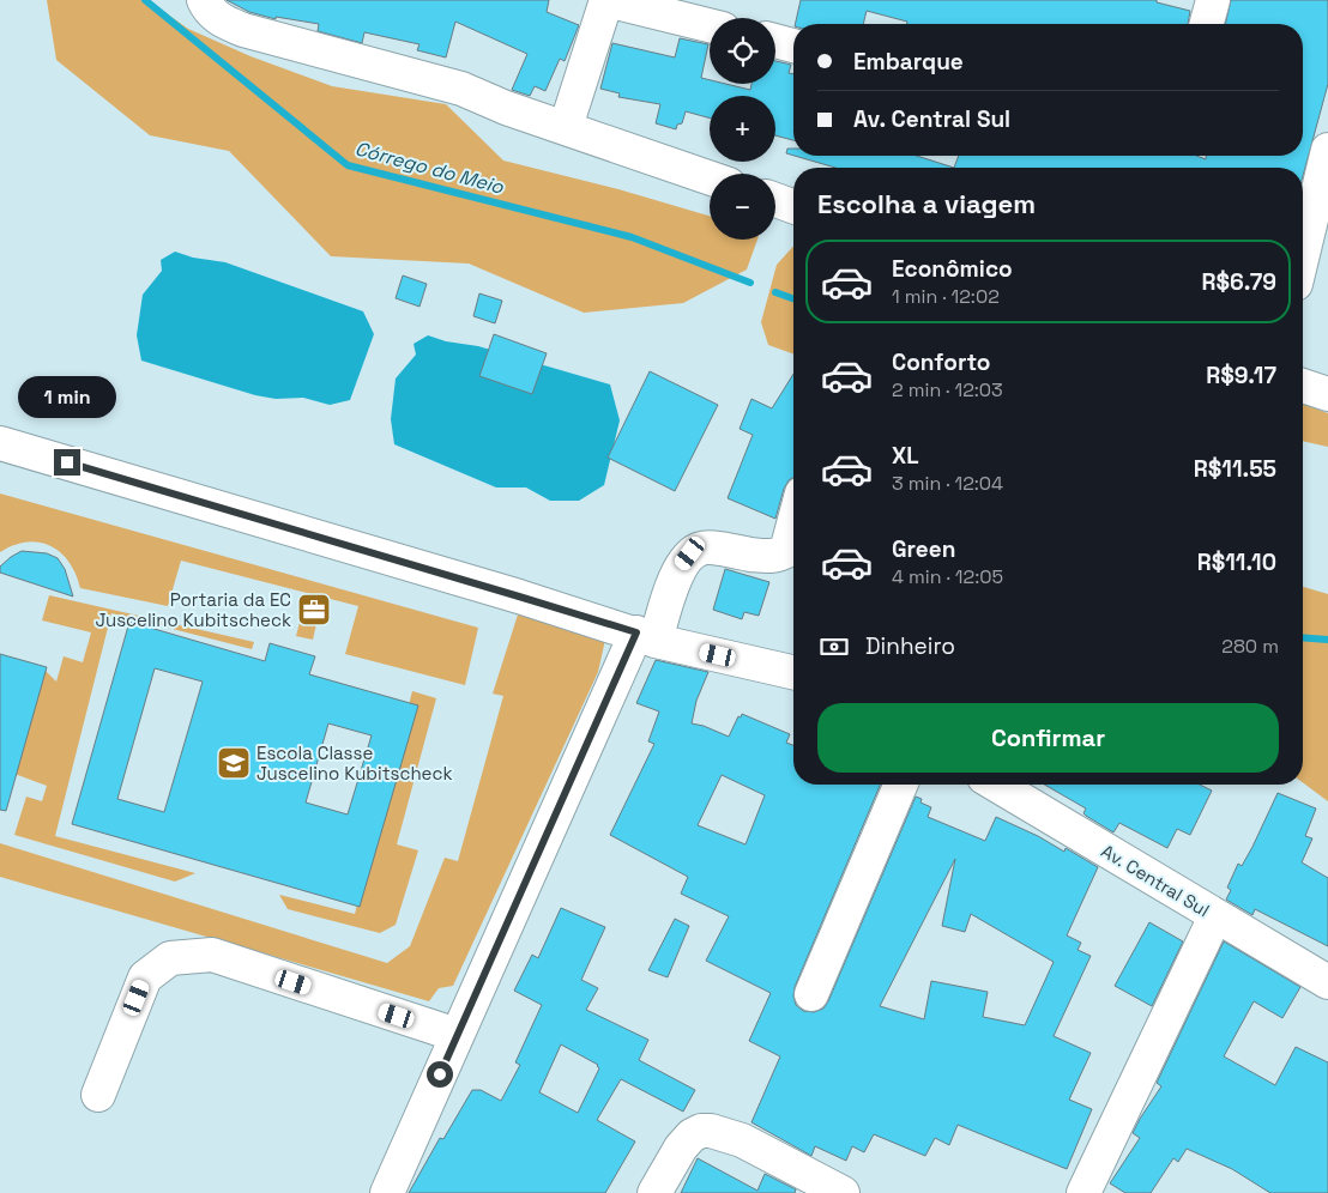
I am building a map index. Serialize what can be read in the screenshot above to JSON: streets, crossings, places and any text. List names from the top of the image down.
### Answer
{
  "streets": {
    "street": ["Av. Central Sul"]
  },
  "water": ["Córrego do Meio"],
  "places": {
    "office": ["Portaria da EC Juscelino Kubitscheck"],
    "school or university": ["Escola Classe Juscelino Kubitscheck"]
  },
  "page": {
    "map_buttons": ["+", "−"],
    "banner": ["Embarque", "Av. Central Sul"],
    "heading": "Escolha a viagem",
    "list": [
      {
        "name": "Econômico",
        "note": "1 min · 12:02",
        "value": "R$6.79"
      },
      {
        "name": "Conforto",
        "note": "2 min · 12:03",
        "value": "R$9.17"
      },
      {
        "name": "XL",
        "note": "3 min · 12:04",
        "value": "R$11.55"
      },
      {
        "name": "Green",
        "note": "4 min · 12:05",
        "value": "R$11.10"
      }
    ],
    "bubble": "1 min",
    "pay": ["Dinheiro", "280 m"],
    "buttons": "Confirmar"
  }
}
